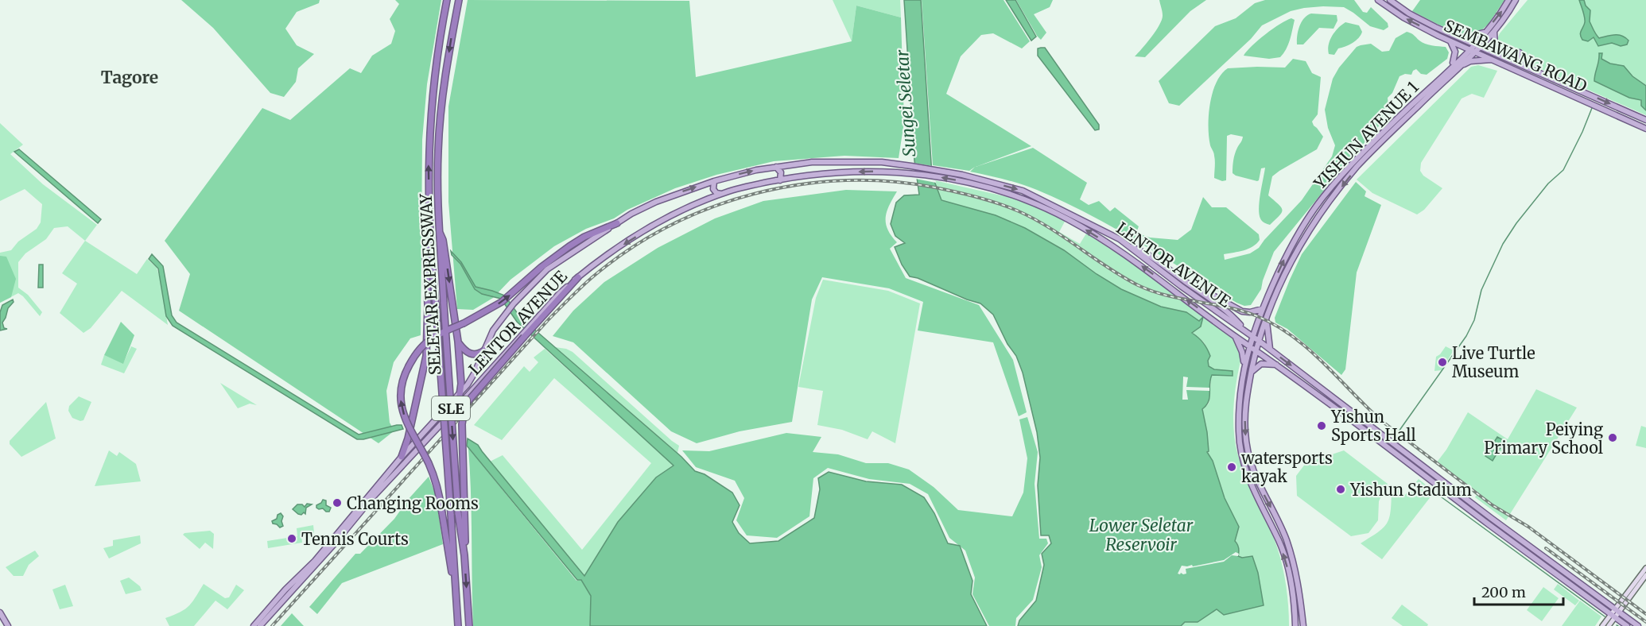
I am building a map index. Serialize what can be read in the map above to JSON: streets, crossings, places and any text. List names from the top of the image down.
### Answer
{
  "streets": {
    "highway": ["SELETAR EXPRESSWAY", "SLE"],
    "main road": ["SEMBAWANG ROAD", "YISHUN AVENUE 1", "LENTOR AVENUE"]
  },
  "crossings": [
    ["SEMBAWANG ROAD", "YISHUN AVENUE 1"],
    ["YISHUN AVENUE 1", "LENTOR AVENUE"]
  ],
  "districts": ["Tagore"],
  "water": ["Sungei Seletar", "Lower Seletar Reservoir"],
  "places": [
    "Live Turtle Museum",
    "Yishun Sports Hall",
    "Peiying Primary School",
    "watersports kayak",
    "Yishun Stadium",
    "Changing Rooms",
    "Tennis Courts"
  ],
  "scale_bar": "200 m"
}
